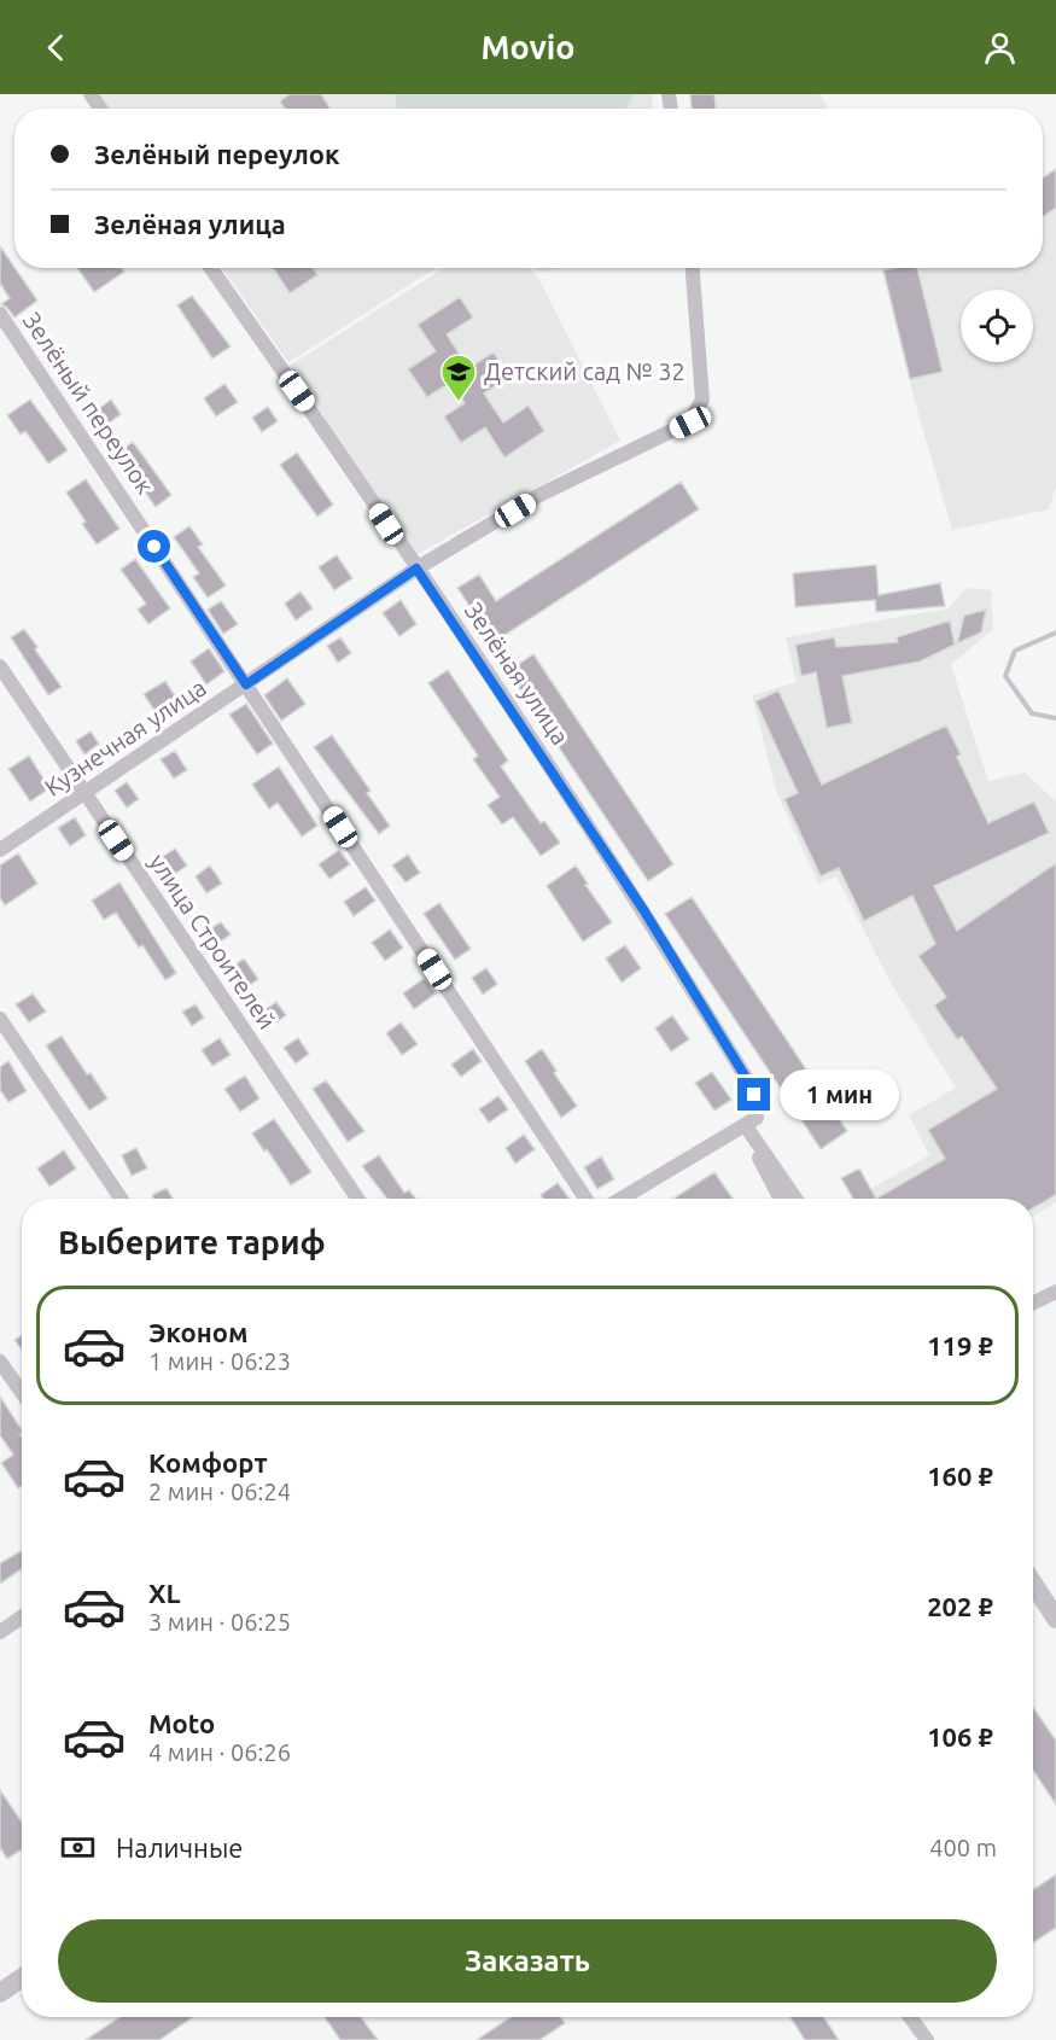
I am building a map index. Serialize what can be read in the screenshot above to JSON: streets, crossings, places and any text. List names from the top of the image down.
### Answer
{
  "streets": {
    "street": [
      "Зелёный переулок",
      "Зелёная улица",
      "Кузнечная улица",
      "улица Строителей"
    ]
  },
  "crossings": [
    ["Зелёный переулок", "Кузнечная улица"],
    ["Зелёная улица", "Кузнечная улица"],
    ["Кузнечная улица", "улица Строителей"]
  ],
  "places": {
    "school or university": ["Детский сад № 32"]
  },
  "page": {
    "header": "Movio",
    "banner": ["Зелёный переулок", "Зелёная улица"],
    "bubble": "1 мин",
    "heading": "Выберите тариф",
    "list": [
      {
        "name": "Эконом",
        "note": "1 мин · 06:23",
        "value": "119 ₽"
      },
      {
        "name": "Комфорт",
        "note": "2 мин · 06:24",
        "value": "160 ₽"
      },
      {
        "name": "XL",
        "note": "3 мин · 06:25",
        "value": "202 ₽"
      },
      {
        "name": "Moto",
        "note": "4 мин · 06:26",
        "value": "106 ₽"
      }
    ],
    "pay": ["Наличные", "400 m"],
    "buttons": "Заказать"
  }
}
